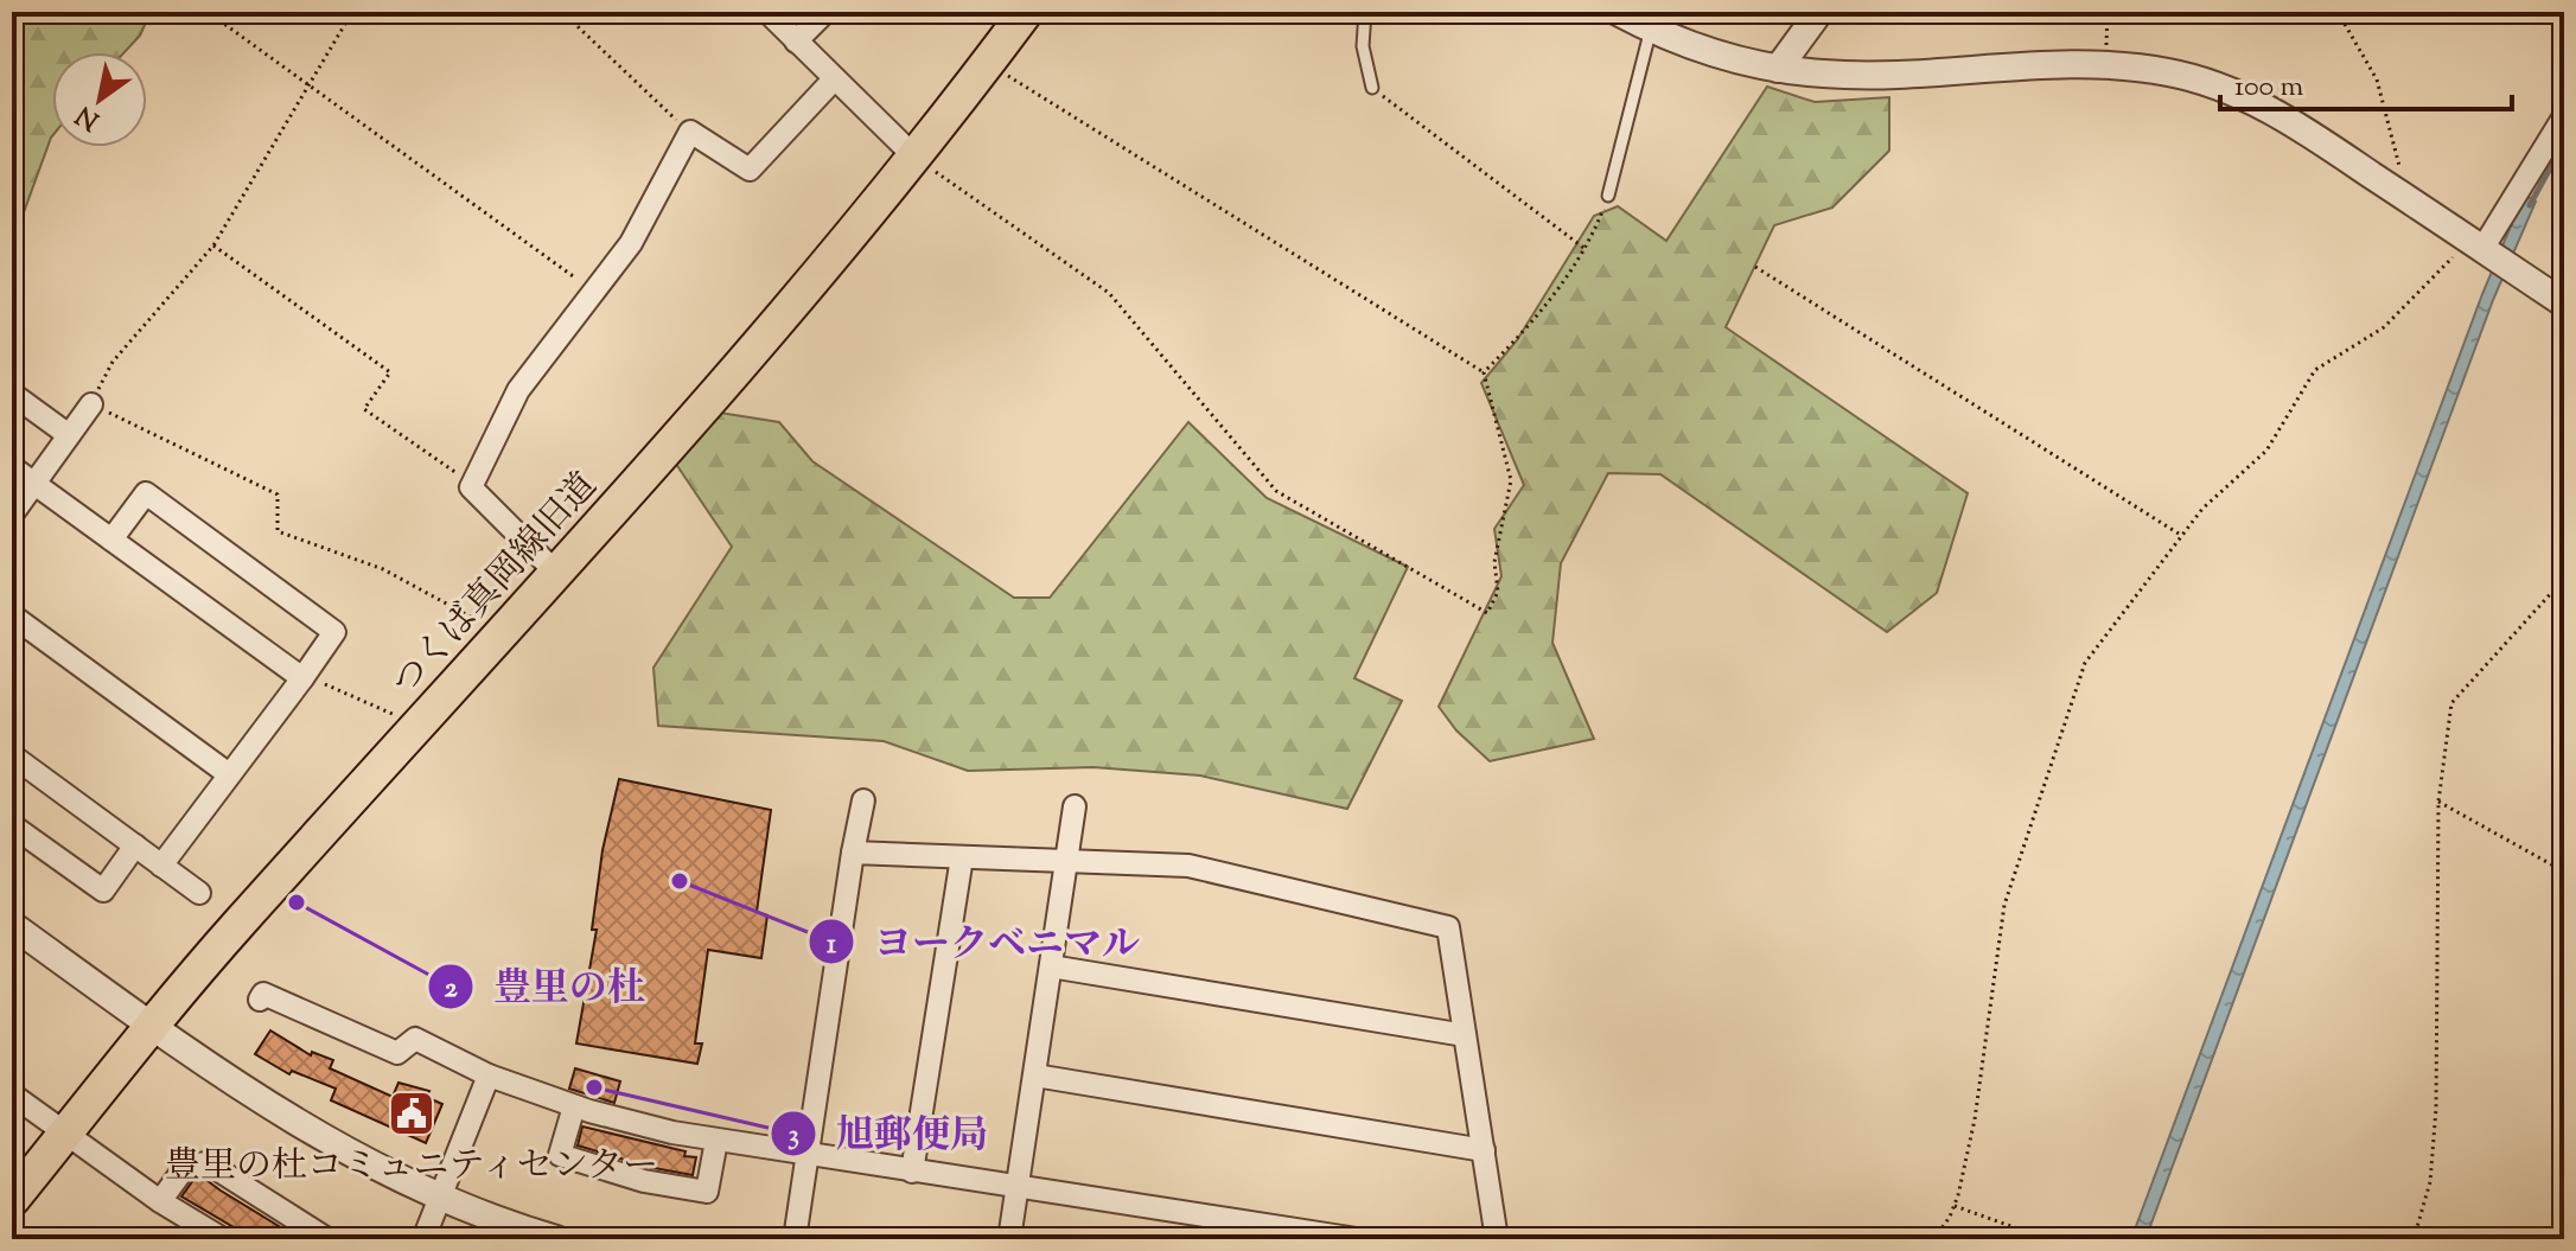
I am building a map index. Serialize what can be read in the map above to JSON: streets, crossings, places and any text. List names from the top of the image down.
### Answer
{
  "streets": {
    "main road": ["つくば真岡線旧道"]
  },
  "places": {
    "other": ["ヨークベニマル", "豊里の杜", "旭郵便局"],
    "public building": ["豊里の杜コミュニティセンター"]
  },
  "scale_bar": "100 m",
  "north": "bottom left"
}
